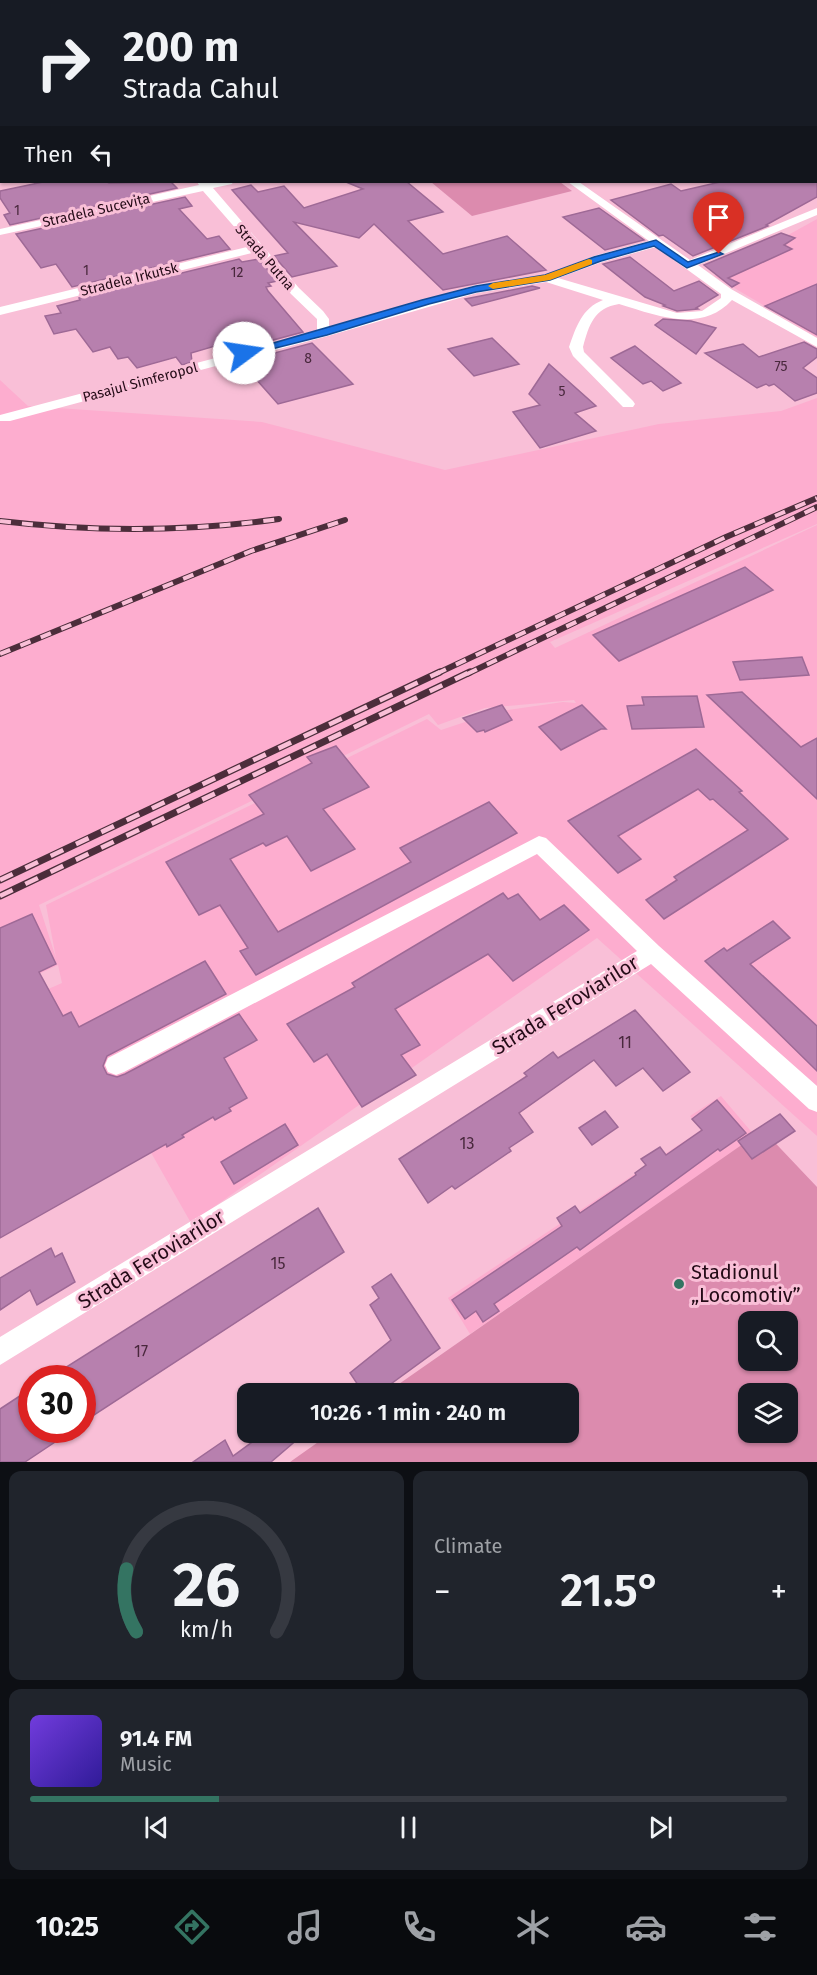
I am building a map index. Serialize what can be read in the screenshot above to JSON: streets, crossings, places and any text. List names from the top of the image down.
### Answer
{
  "streets": {
    "street": [
      "Stradela Sucevița",
      "Strada Putna",
      "Stradela Irkutsk",
      "Pasajul Simferopol",
      "Strada Feroviarilor"
    ]
  },
  "crossings": [
    ["Stradela Sucevița", "Strada Putna"],
    ["Strada Putna", "Stradela Irkutsk"],
    ["Strada Putna", "Pasajul Simferopol"]
  ],
  "places": ["Stadionul „Locomotiv”"],
  "house_numbers": [
    "1",
    "1",
    "12",
    "8",
    "75",
    "5",
    "11",
    "13",
    "15",
    "17"
  ],
  "page": {
    "turn": ["200 m", "Strada Cahul"],
    "then": "Then",
    "limit": "30",
    "trip": "10:26 · 1 min · 240 m",
    "tile": "Climate",
    "heat": ["−", "21.5°", "+"],
    "song": ["91.4 FM", "Music"],
    "tabs": "10:25",
    "gauge": ["26", "km/h"]
  }
}
